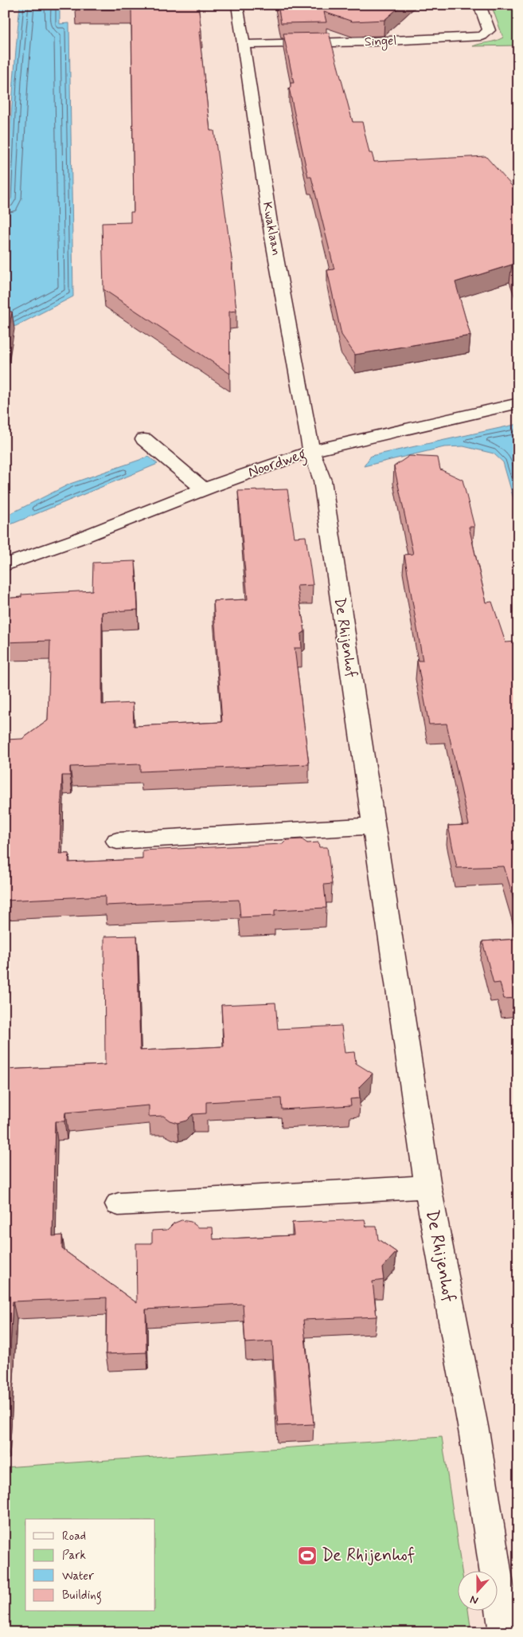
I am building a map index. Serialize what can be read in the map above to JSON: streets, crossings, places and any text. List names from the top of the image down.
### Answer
{
  "streets": {
    "street": [
      "Singel",
      "Kwaklaan",
      "Noordweg",
      "De Rhijenhof"
    ]
  },
  "crossings": [
    ["Singel", "Kwaklaan"],
    ["Kwaklaan", "Noordweg"],
    ["Kwaklaan", "De Rhijenhof"],
    ["Noordweg", "De Rhijenhof"]
  ],
  "places": {
    "sports": ["De Rhijenhof"]
  },
  "legend": [
    "Road",
    "Park",
    "Water",
    "Building"
  ],
  "north": "bottom"
}
